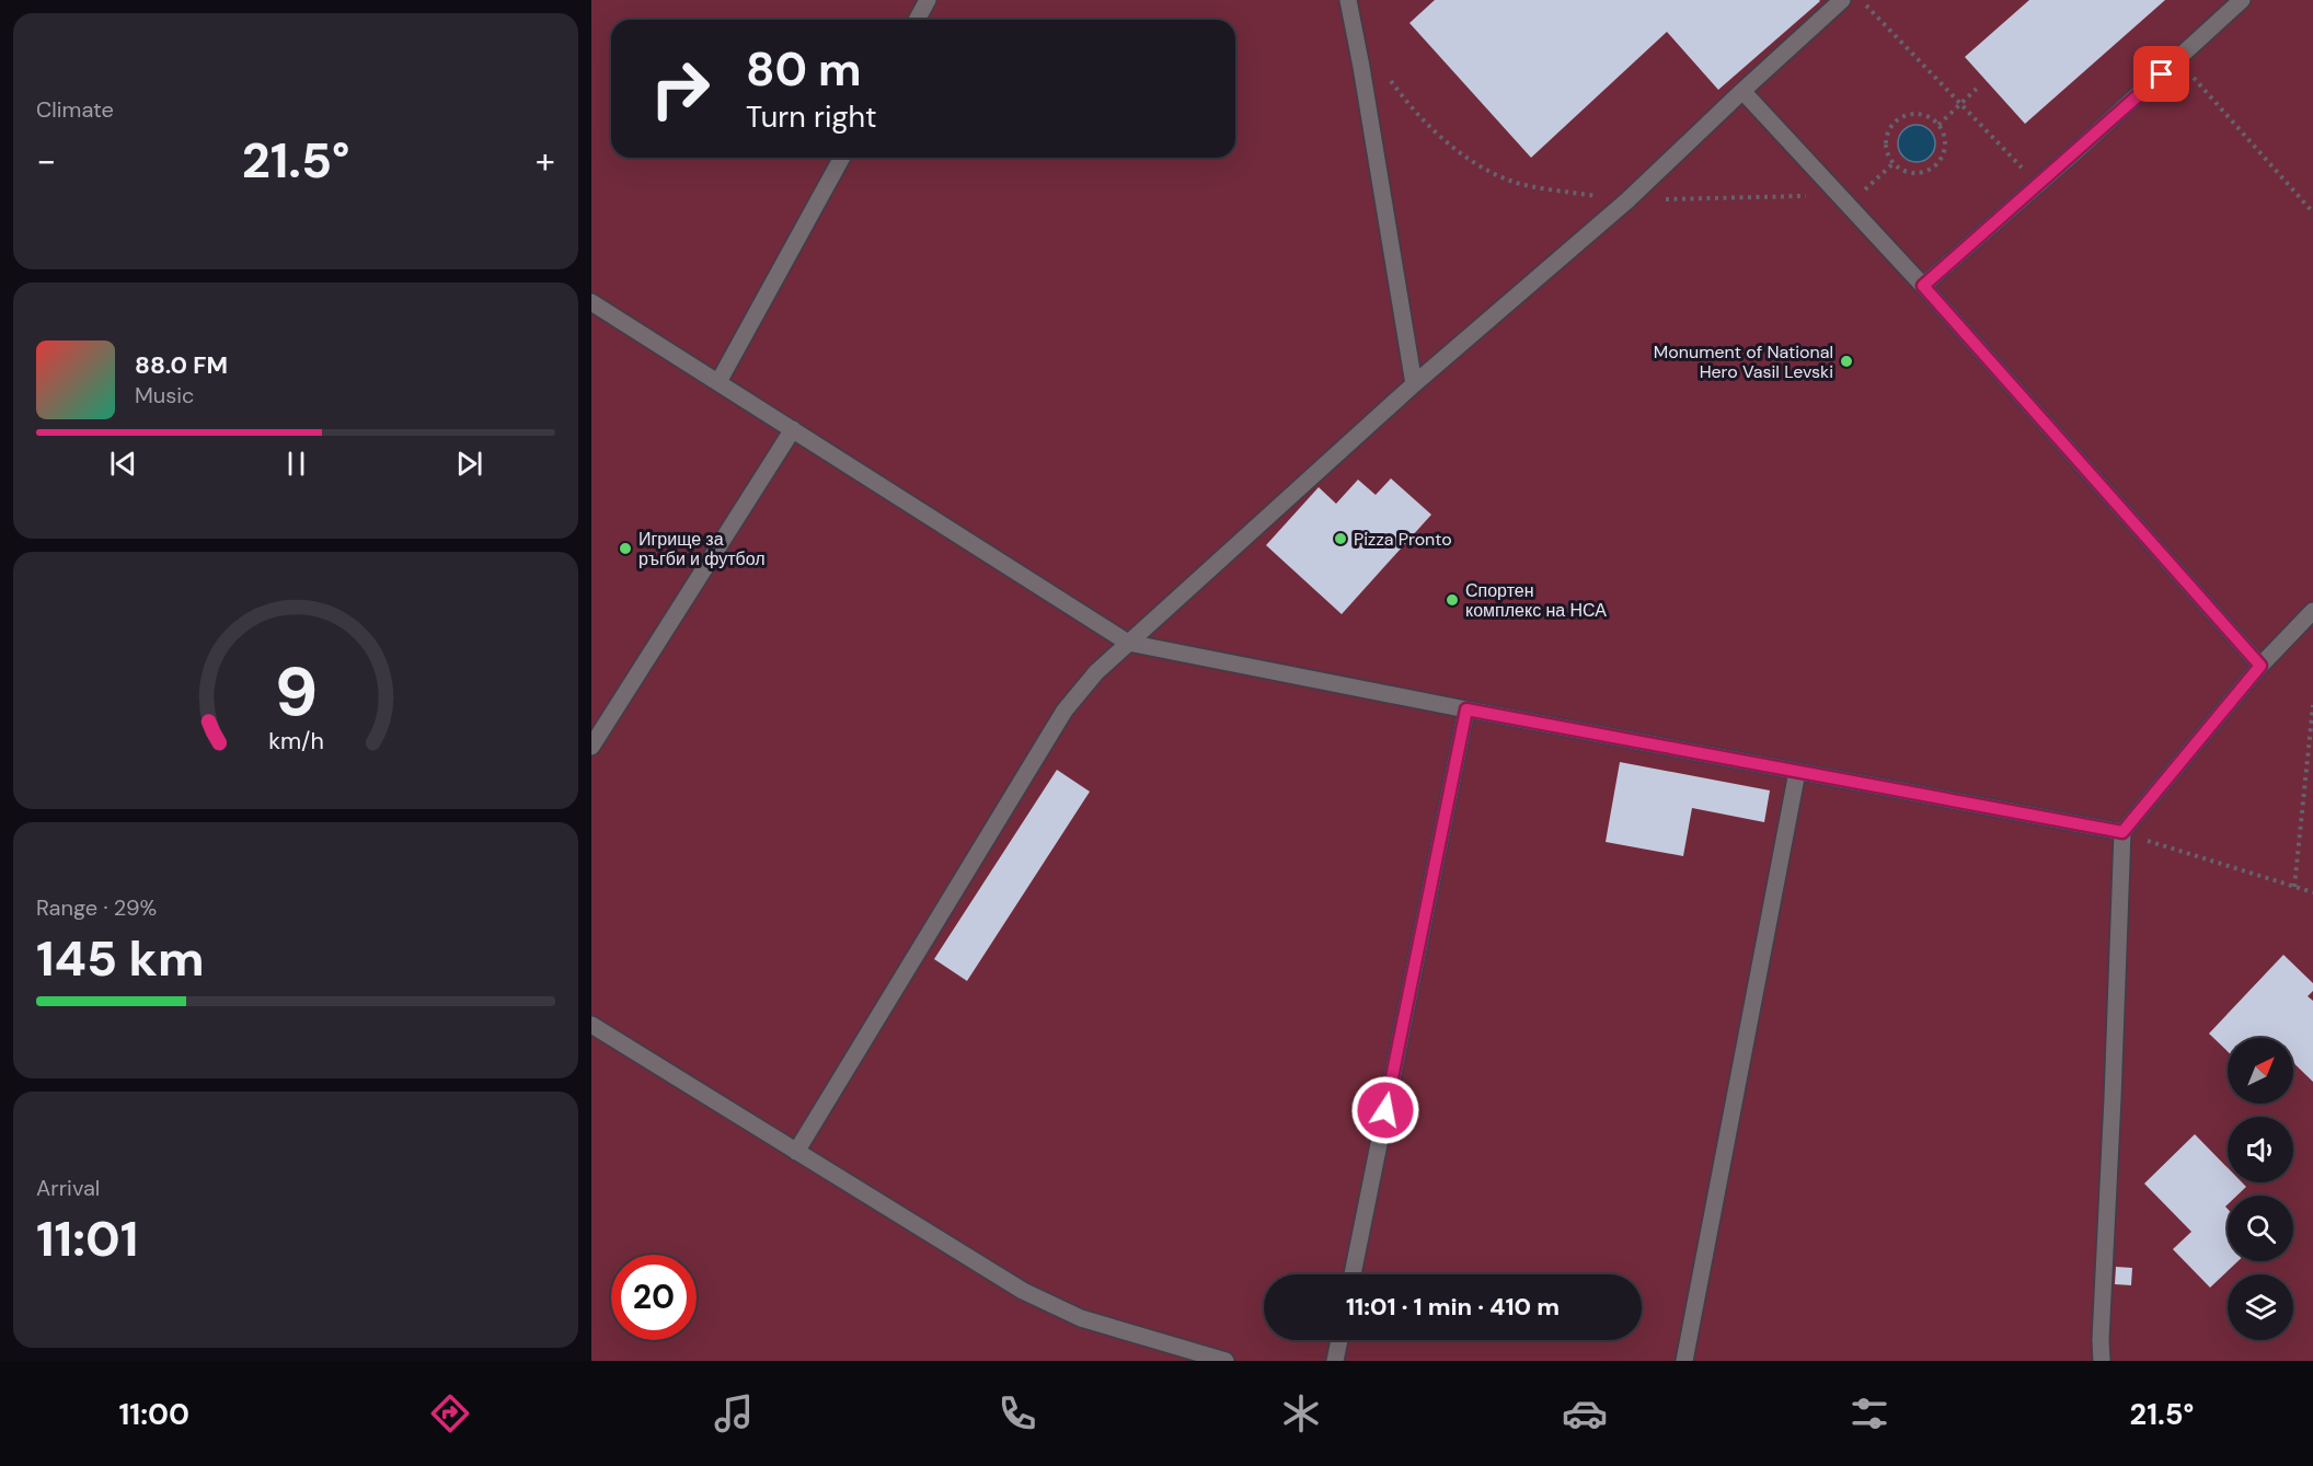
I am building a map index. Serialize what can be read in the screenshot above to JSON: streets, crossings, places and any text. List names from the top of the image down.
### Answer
{
  "places": [
    "Monument of National Hero Vasil Levski",
    "Pizza Pronto",
    "Игрище за ръгби и футбол",
    "Спортен комплекс на НСА"
  ],
  "north": "top right",
  "page": {
    "tile": [
      "Climate",
      ["Range · 29%", "145 km"],
      ["Arrival", "11:01"]
    ],
    "turn": ["80 m", "Turn right"],
    "heat": ["−", "21.5°", "+"],
    "song": ["88.0 FM", "Music"],
    "limit": "20",
    "trip": "11:01 · 1 min · 410 m",
    "tabs": ["11:00", "21.5°"],
    "gauge": ["9", "km/h"]
  }
}
